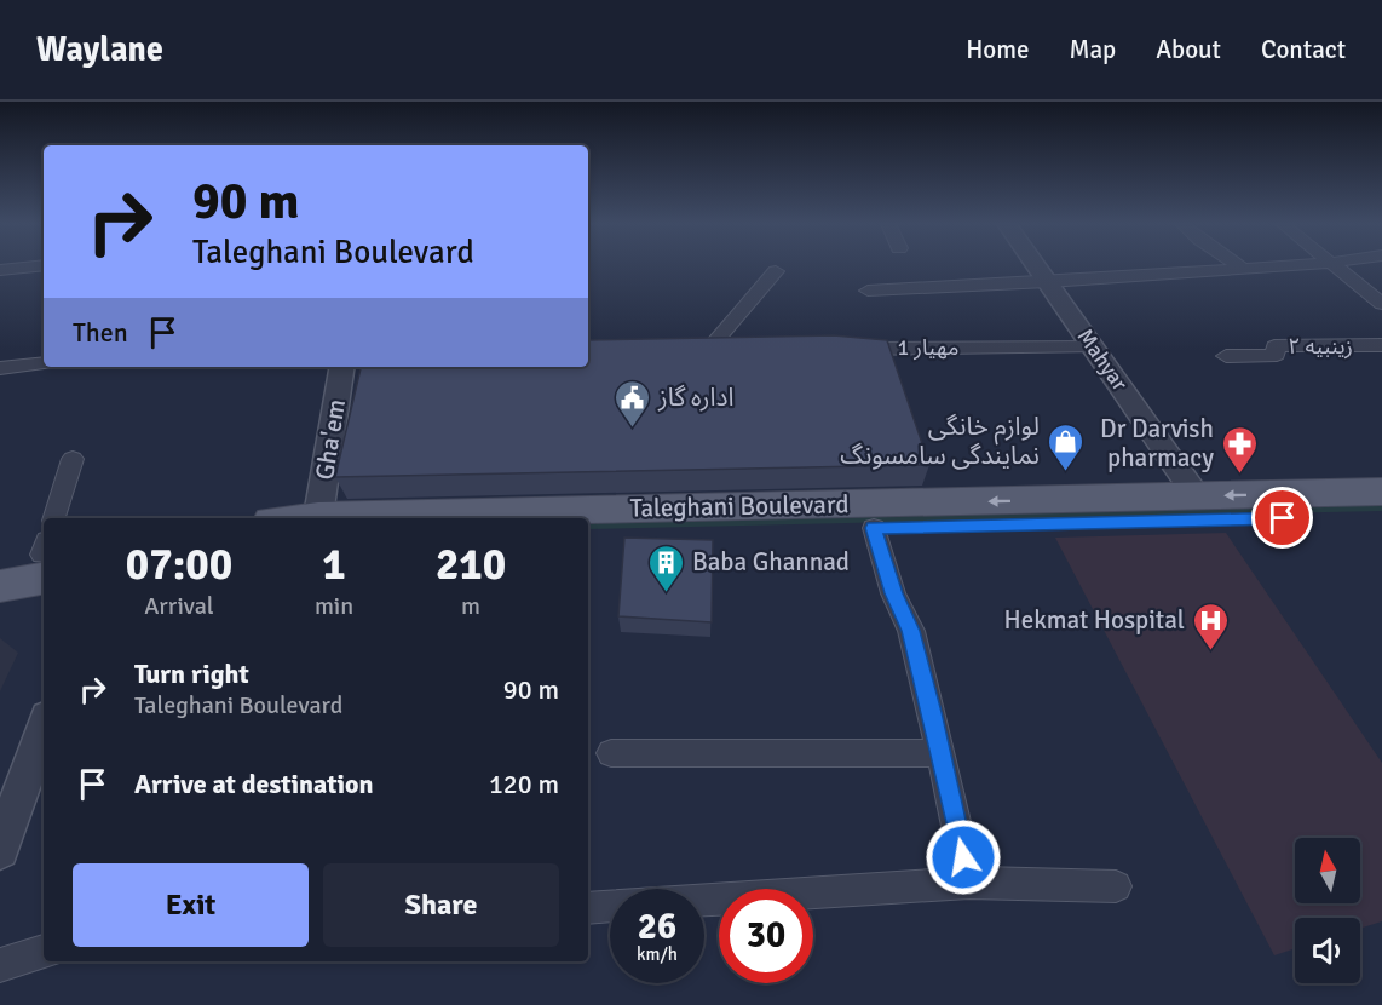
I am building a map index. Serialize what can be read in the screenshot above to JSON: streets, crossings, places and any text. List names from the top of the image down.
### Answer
{
  "streets": {
    "main road": ["Taleghani Boulevard"],
    "street": [
      "زینبیه ۲",
      "مهیار 1",
      "Mahyar",
      "Gha'em"
    ]
  },
  "crossings": [
    ["مهیار 1", "Mahyar"],
    ["Mahyar", "Taleghani Boulevard"],
    ["Gha'em", "Taleghani Boulevard"]
  ],
  "places": {
    "public building": ["اداره گاز"],
    "shop": ["لوازم خانگی نمایندگی سامسونگ"],
    "pharmacy": ["Dr Darvish pharmacy"],
    "building": ["Baba Ghannad"],
    "hospital": ["Hekmat Hospital"]
  },
  "north": "top",
  "page": {
    "header": "Waylane",
    "nav": [
      "Home",
      "Map",
      "About",
      "Contact"
    ],
    "turn": ["90 m", "Taleghani Boulevard"],
    "then": "Then",
    "eta": [
      "07:00",
      "Arrival",
      "1",
      "min",
      "210",
      "m"
    ],
    "list": [
      {
        "name": "Turn right",
        "note": "Taleghani Boulevard",
        "value": "90 m"
      },
      {
        "name": "Arrive at destination",
        "value": "120 m"
      }
    ],
    "buttons": ["Exit", "Share"],
    "speed": "26 km/h",
    "limit": "30"
  }
}
